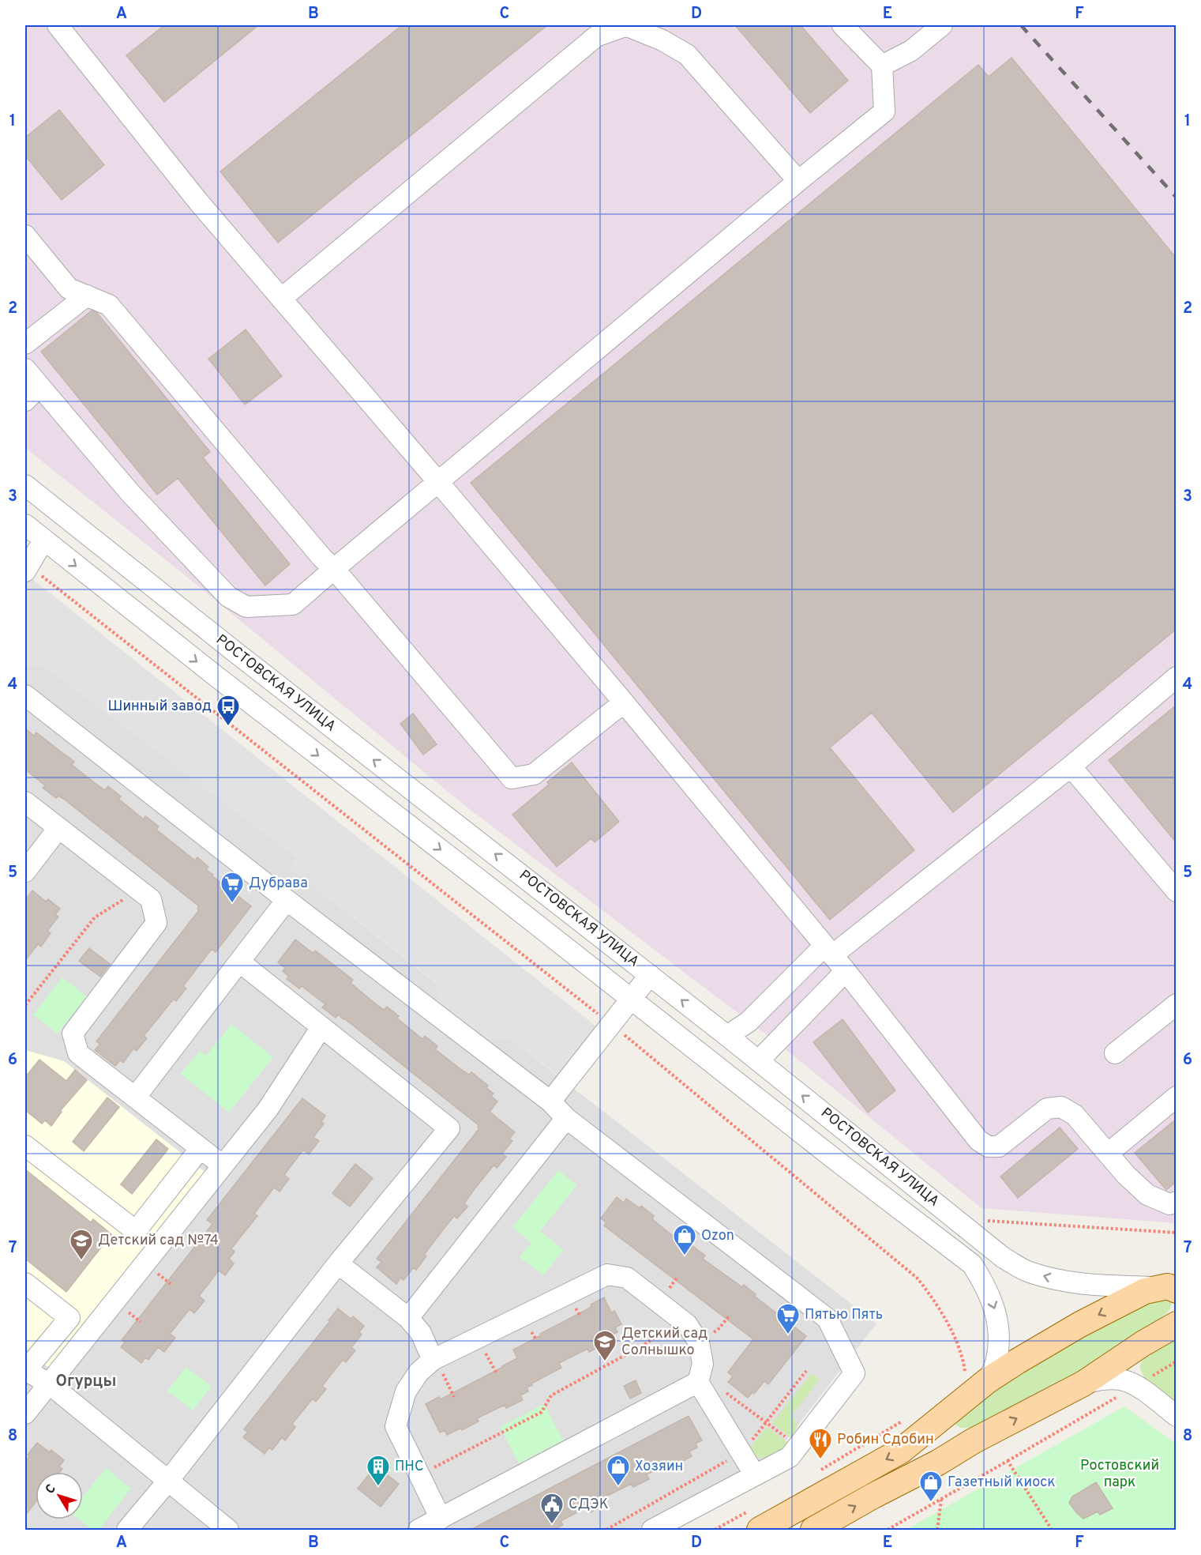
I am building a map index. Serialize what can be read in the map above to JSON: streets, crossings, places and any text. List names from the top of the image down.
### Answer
{
  "streets": {
    "street": ["РОСТОВСКАЯ УЛИЦА"]
  },
  "districts": ["Огурцы"],
  "parks": ["Ростовский парк"],
  "places": {
    "bus stop": ["Шинный завод"],
    "supermarket": ["Дубрава", "Пятью Пять"],
    "shop": ["Ozon", "Хозяин", "Газетный киоск"],
    "school or university": ["Детский сад №74", "Детский сад Солнышко"],
    "restaurant": ["Робин Сдобин"],
    "building": ["ПНС"],
    "public building": ["СДЭК"]
  },
  "north": "top left",
  "grid": {
    "columns": [
      "A",
      "B",
      "C",
      "D",
      "E",
      "F"
    ],
    "rows": [
      "1",
      "2",
      "3",
      "4",
      "5",
      "6",
      "7",
      "8"
    ]
  }
}
